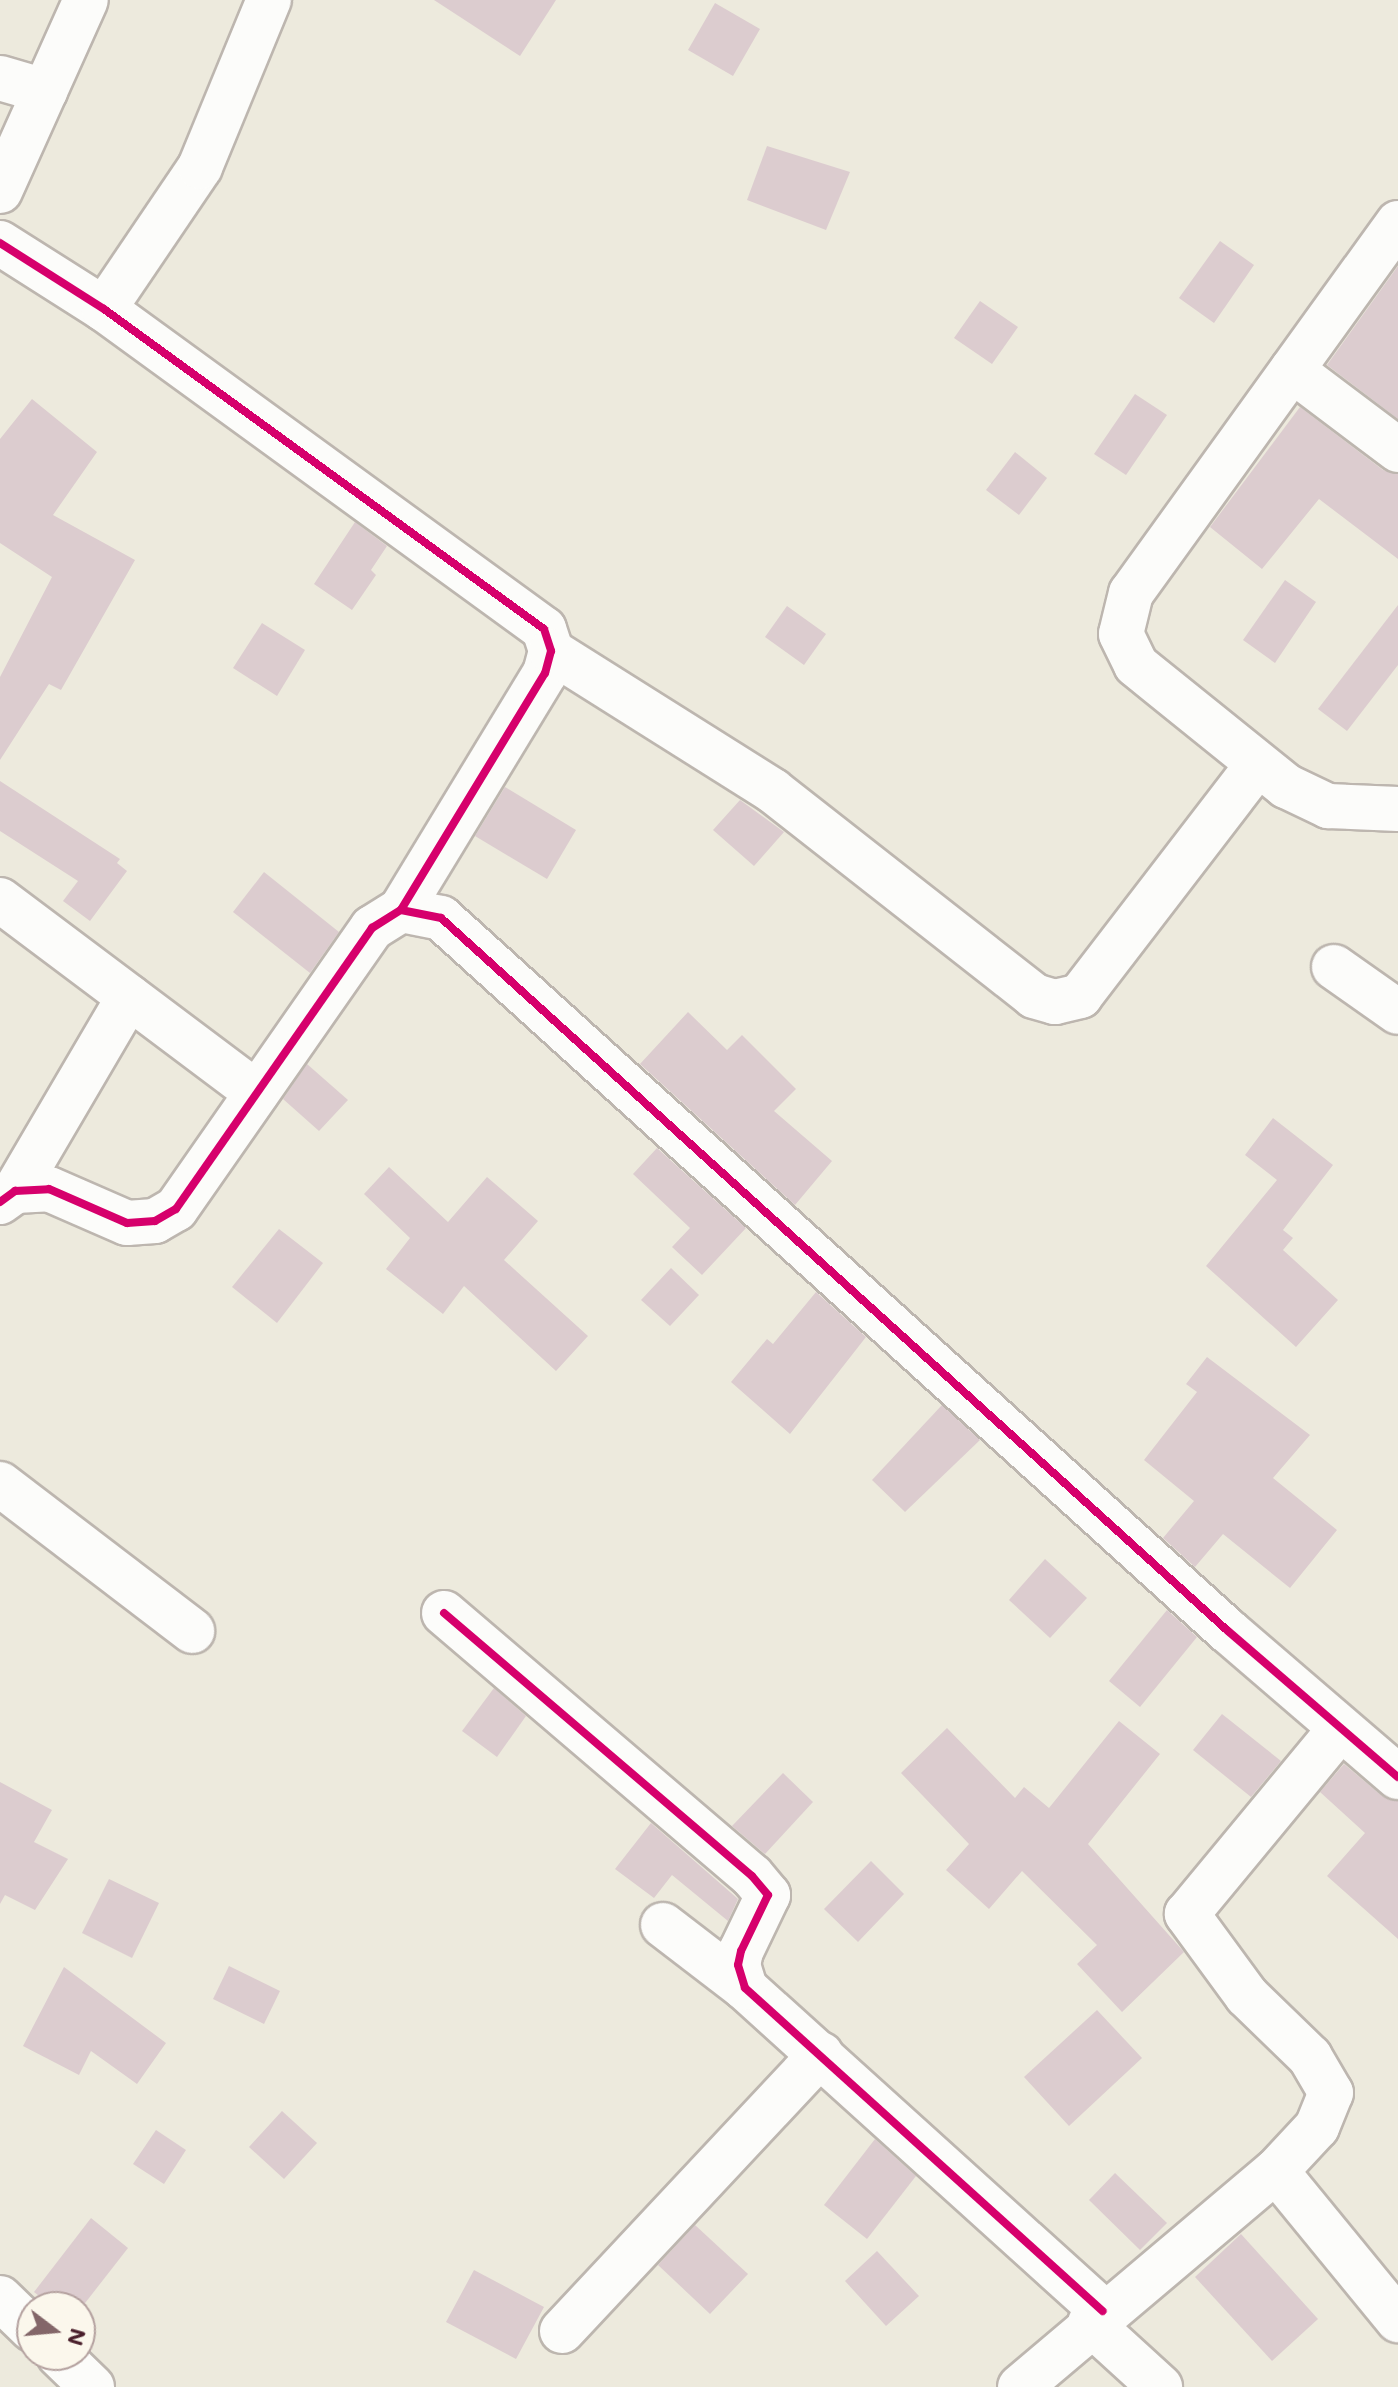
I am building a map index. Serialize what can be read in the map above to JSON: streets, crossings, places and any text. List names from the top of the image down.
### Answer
{
  "north": "right"
}
